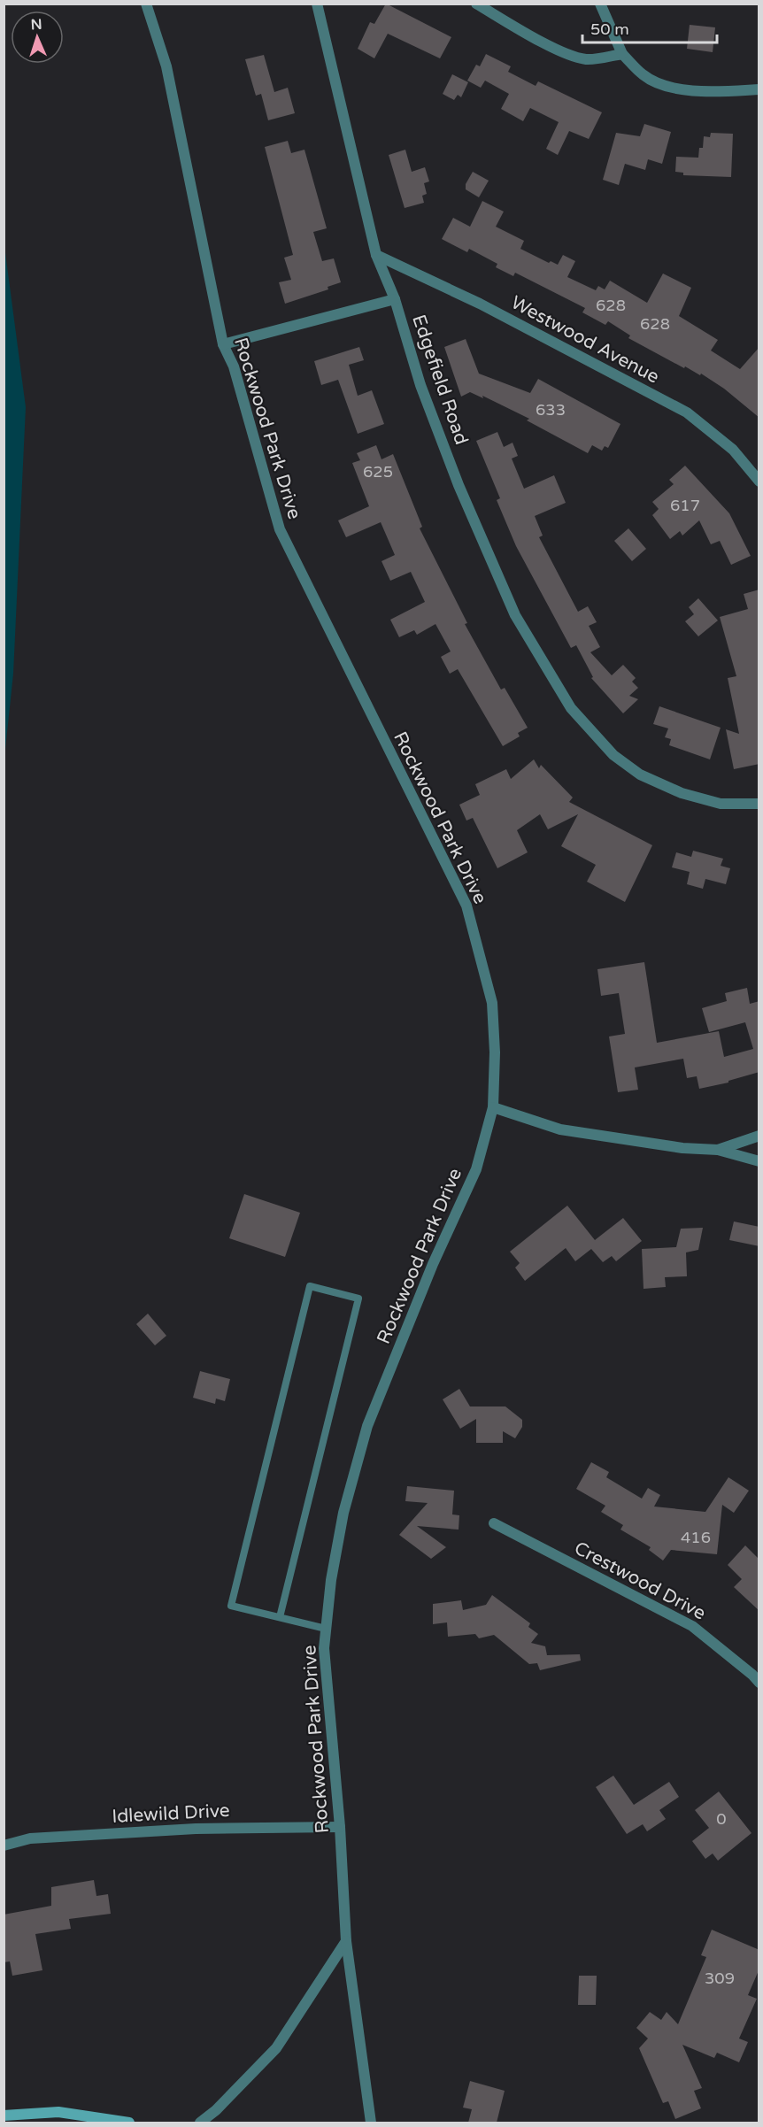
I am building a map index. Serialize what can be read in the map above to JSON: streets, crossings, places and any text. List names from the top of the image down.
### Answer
{
  "streets": {
    "street": [
      "Westwood Avenue",
      "Edgefield Road",
      "Rockwood Park Drive",
      "Crestwood Drive",
      "Idlewild Drive"
    ]
  },
  "crossings": [
    ["Westwood Avenue", "Edgefield Road"],
    ["Rockwood Park Drive", "Idlewild Drive"]
  ],
  "house_numbers": [
    "628",
    "628",
    "633",
    "625",
    "617",
    "416",
    "0",
    "309"
  ],
  "scale_bar": "50 m",
  "north": "top"
}
